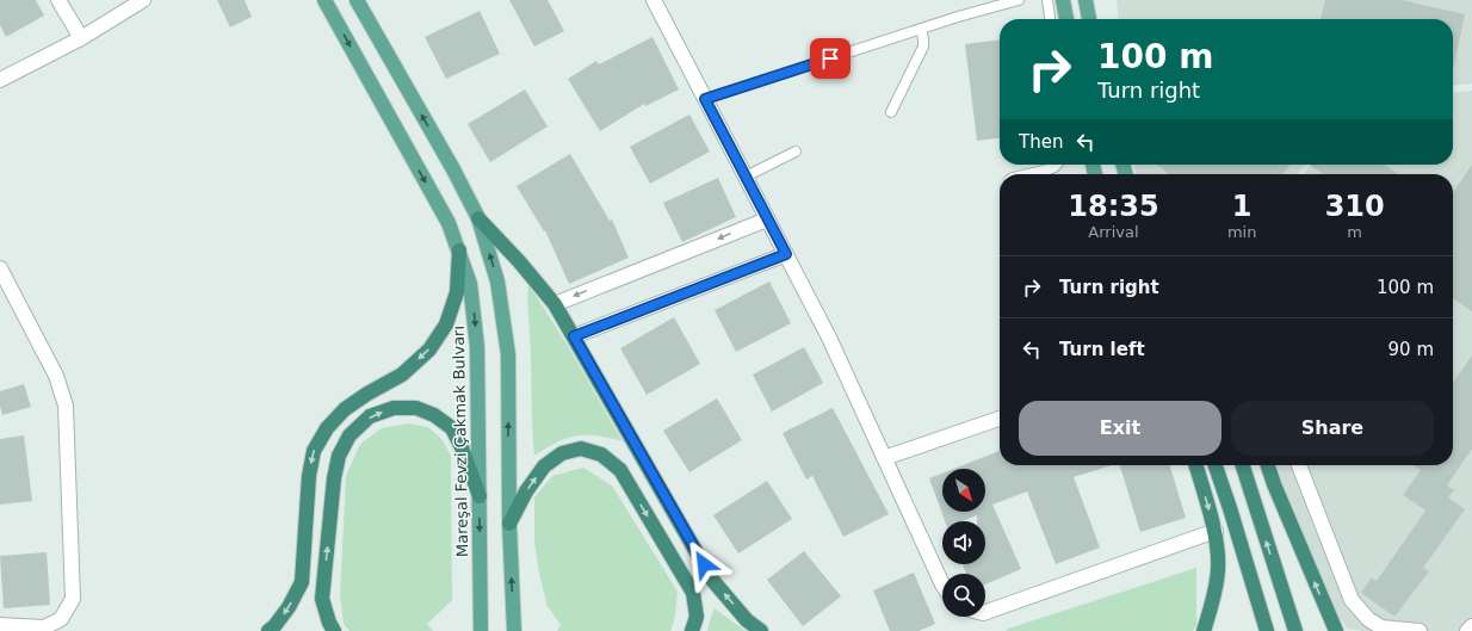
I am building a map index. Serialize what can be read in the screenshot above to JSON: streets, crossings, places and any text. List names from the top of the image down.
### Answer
{
  "streets": {
    "main road": ["Mareşal Fevzi Çakmak Bulvarı"]
  },
  "north": "bottom right",
  "page": {
    "turn": ["100 m", "Turn right"],
    "then": "Then",
    "eta": [
      "18:35",
      "Arrival",
      "1",
      "min",
      "310",
      "m"
    ],
    "list": [
      {
        "name": "Turn right",
        "value": "100 m"
      },
      {
        "name": "Turn left",
        "value": "90 m"
      }
    ],
    "buttons": ["Exit", "Share"]
  }
}
